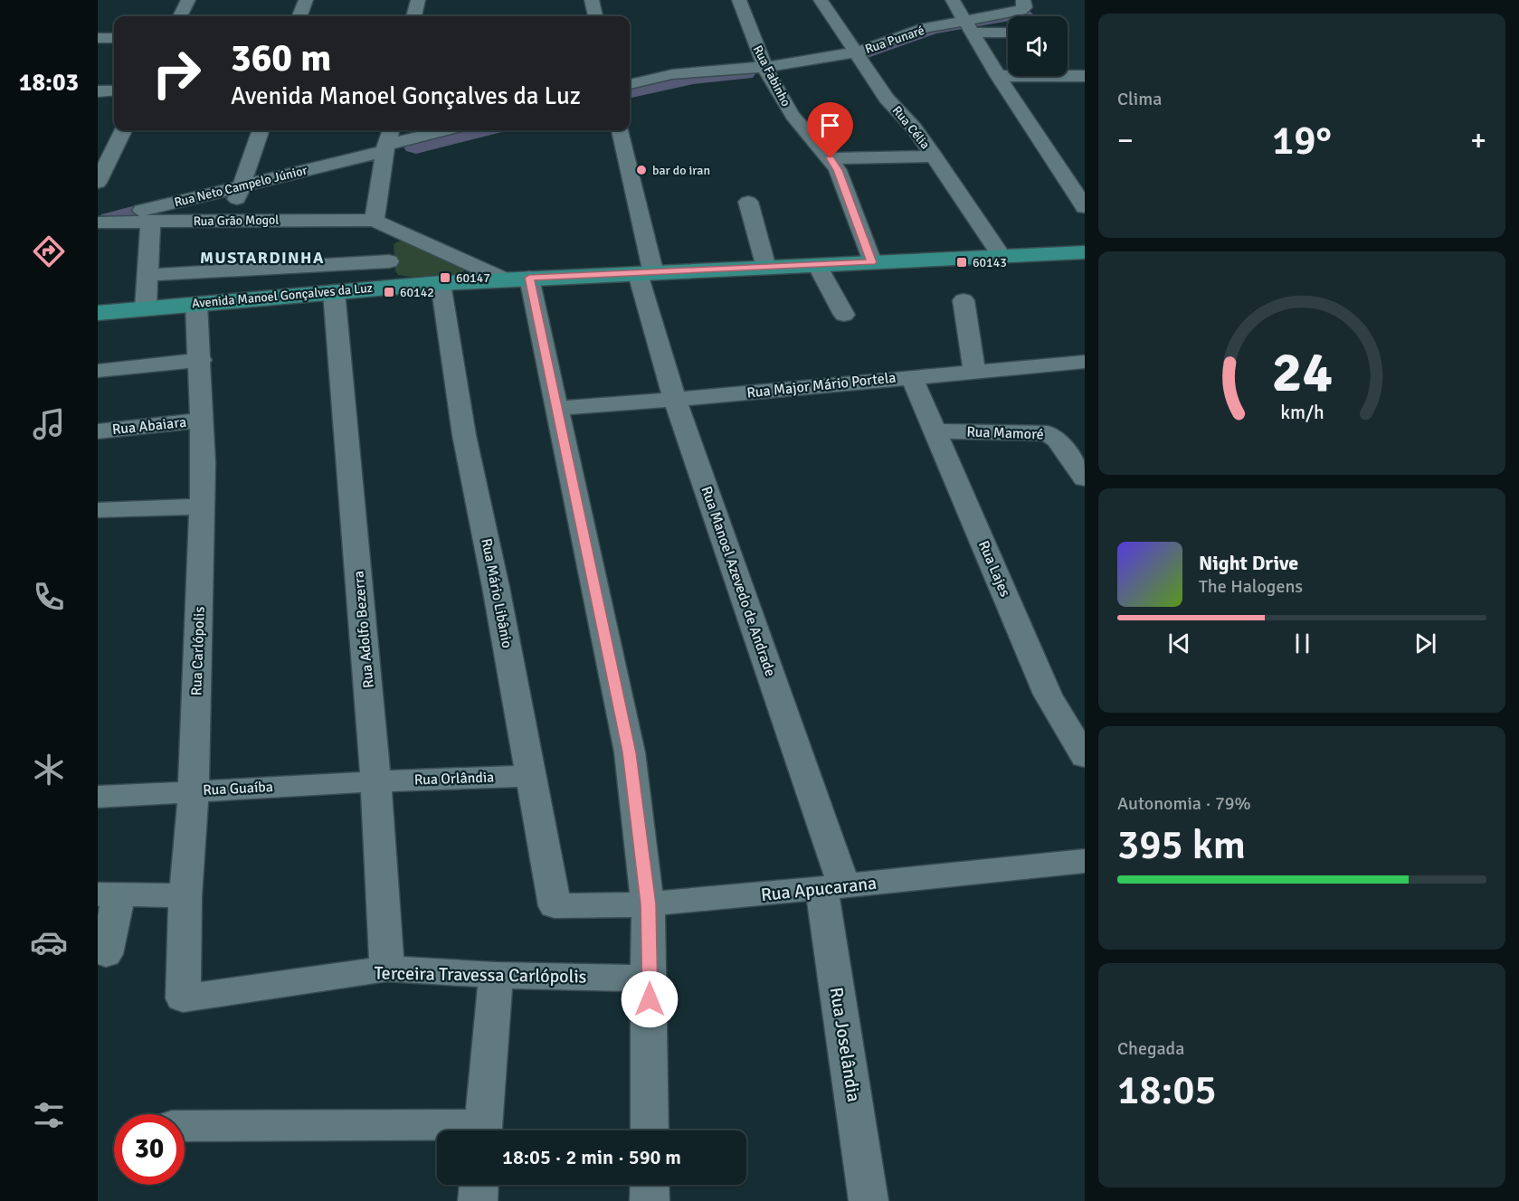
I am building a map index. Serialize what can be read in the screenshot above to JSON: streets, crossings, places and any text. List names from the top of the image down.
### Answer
{
  "streets": {
    "main road": ["Avenida Manoel Gonçalves da Luz"],
    "street": [
      "Rua Punaré",
      "Rua Fabinho",
      "Rua Célia",
      "Rua Neto Campelo Júnior",
      "Rua Grão Mogol",
      "Rua Major Mário Portela",
      "Rua Abaiara",
      "Rua Mamoré",
      "Rua Lajes",
      "Rua Manoel Azevedo de Andrade",
      "Rua Mário Libânio",
      "Rua Adolfo Bezerra",
      "Rua Carlópolis",
      "Rua Orlândia",
      "Rua Guaíba",
      "Rua Apucarana",
      "Terceira Travessa Carlópolis",
      "Rua Joselândia"
    ]
  },
  "crossings": [
    ["Rua Punaré", "Rua Célia"],
    ["Rua Fabinho", "Avenida Manoel Gonçalves da Luz"],
    ["Rua Célia", "Avenida Manoel Gonçalves da Luz"],
    ["Rua Neto Campelo Júnior", "Rua Grão Mogol"],
    ["Avenida Manoel Gonçalves da Luz", "Rua Manoel Azevedo de Andrade"],
    ["Avenida Manoel Gonçalves da Luz", "Rua Mário Libânio"],
    ["Avenida Manoel Gonçalves da Luz", "Rua Adolfo Bezerra"],
    ["Avenida Manoel Gonçalves da Luz", "Rua Carlópolis"],
    ["Rua Major Mário Portela", "Rua Lajes"],
    ["Rua Major Mário Portela", "Rua Manoel Azevedo de Andrade"],
    ["Rua Abaiara", "Rua Carlópolis"],
    ["Rua Mamoré", "Rua Lajes"],
    ["Rua Manoel Azevedo de Andrade", "Rua Apucarana"],
    ["Rua Manoel Azevedo de Andrade", "Rua Joselândia"],
    ["Rua Mário Libânio", "Rua Orlândia"],
    ["Rua Mário Libânio", "Rua Apucarana"],
    ["Rua Adolfo Bezerra", "Rua Orlândia"],
    ["Rua Adolfo Bezerra", "Rua Guaíba"],
    ["Rua Adolfo Bezerra", "Terceira Travessa Carlópolis"],
    ["Rua Carlópolis", "Rua Guaíba"],
    ["Rua Carlópolis", "Terceira Travessa Carlópolis"],
    ["Rua Orlândia", "Rua Guaíba"],
    ["Rua Apucarana", "Rua Joselândia"]
  ],
  "districts": ["MUSTARDINHA"],
  "places": {
    "other": ["bar do iran"],
    "transit": ["60143", "60147", "60142"]
  },
  "page": {
    "tabs": "18:03",
    "tile": [
      "Clima",
      ["Autonomia · 79%", "395 km"],
      ["Chegada", "18:05"]
    ],
    "turn": ["360 m", "Avenida Manoel Gonçalves da Luz"],
    "heat": ["−", "19°", "+"],
    "song": ["Night Drive", "The Halogens"],
    "limit": "30",
    "trip": "18:05 · 2 min · 590 m",
    "gauge": ["24", "km/h"]
  }
}
